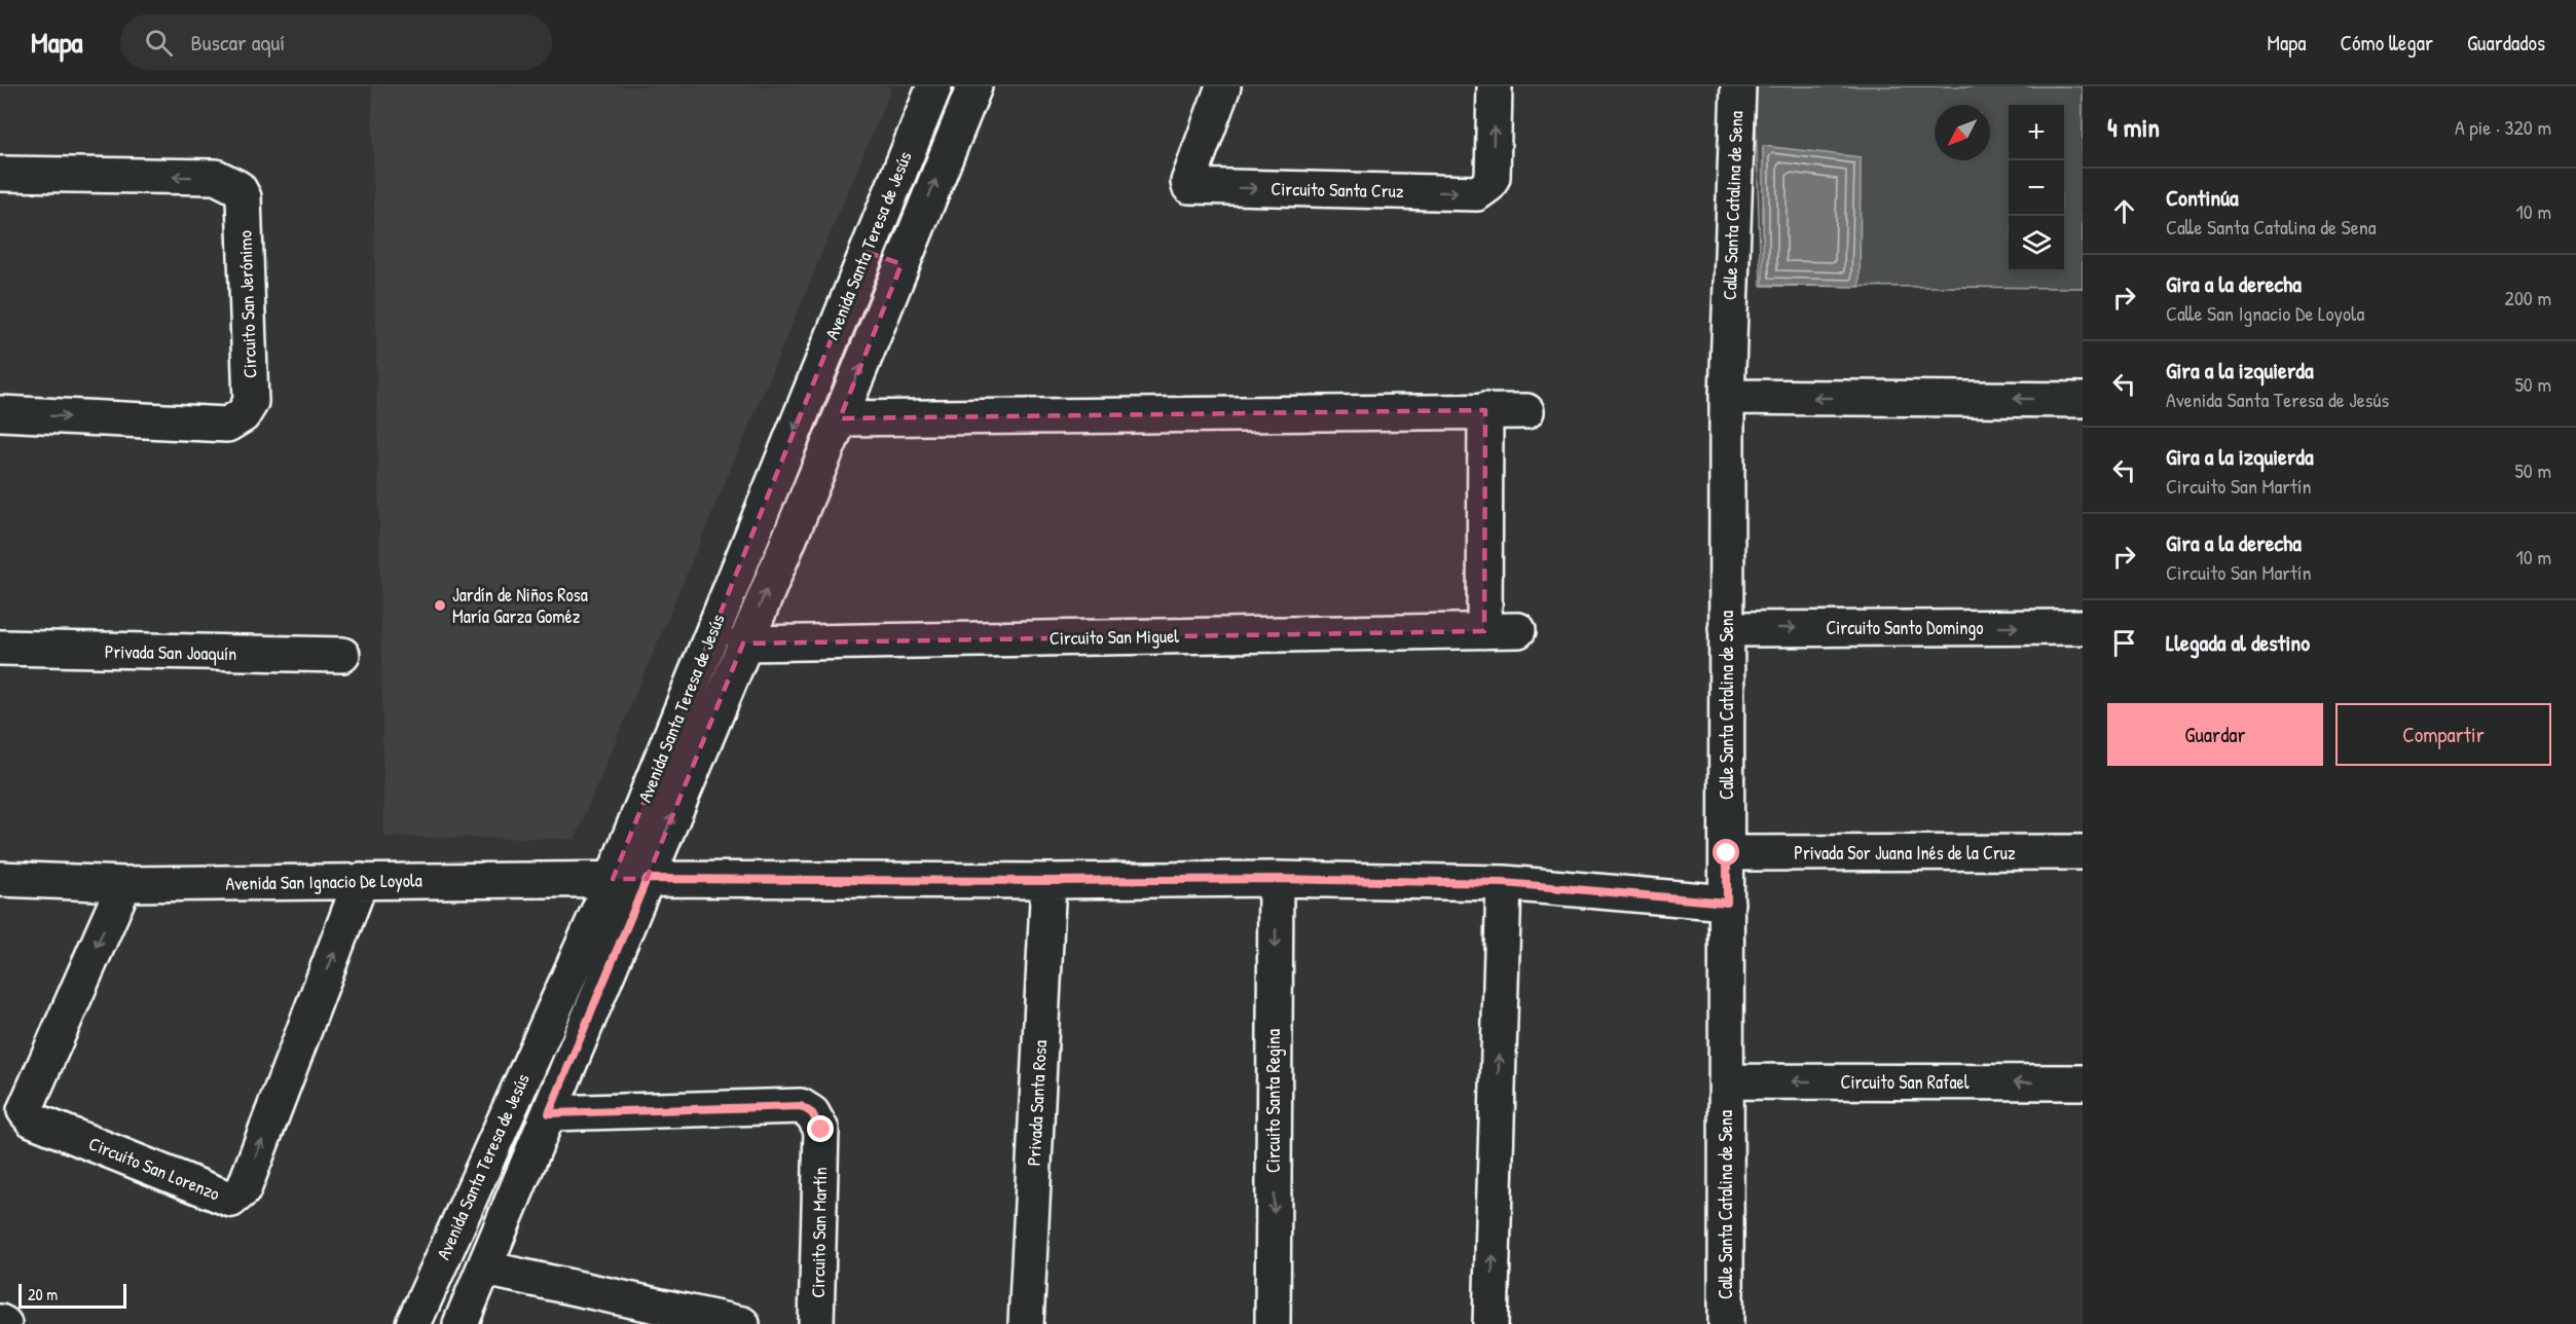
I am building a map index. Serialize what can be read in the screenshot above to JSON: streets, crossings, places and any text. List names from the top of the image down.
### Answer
{
  "streets": {
    "street": [
      "Circuito Santa Cruz",
      "Calle Santa Catalina de Sena",
      "Avenida Santa Teresa de Jesús",
      "Circuito San Jerónimo",
      "Circuito Santo Domingo",
      "Circuito San Miguel",
      "Privada San Joaquín",
      "Privada Sor Juana Inés de la Cruz",
      "Avenida San Ignacio De Loyola",
      "Circuito San Rafael",
      "Circuito Santa Regina",
      "Privada Santa Rosa",
      "Circuito San Lorenzo",
      "Circuito San Martín"
    ]
  },
  "crossings": [
    ["Calle Santa Catalina de Sena", "Circuito Santo Domingo"],
    ["Calle Santa Catalina de Sena", "Privada Sor Juana Inés de la Cruz"],
    ["Calle Santa Catalina de Sena", "Avenida San Ignacio De Loyola"],
    ["Calle Santa Catalina de Sena", "Circuito San Rafael"],
    ["Avenida Santa Teresa de Jesús", "Circuito San Miguel"],
    ["Avenida Santa Teresa de Jesús", "Avenida San Ignacio De Loyola"],
    ["Avenida Santa Teresa de Jesús", "Circuito San Martín"],
    ["Avenida San Ignacio De Loyola", "Circuito Santa Regina"],
    ["Avenida San Ignacio De Loyola", "Privada Santa Rosa"],
    ["Avenida San Ignacio De Loyola", "Circuito San Lorenzo"]
  ],
  "one_way": ["Circuito San Rafael"],
  "places": ["Jardín de Niños Rosa María Garza Goméz"],
  "scale_bar": "20 m",
  "north": "bottom left",
  "page": {
    "header": "Mapa",
    "search": "Buscar aquí",
    "nav": ["Mapa", "Cómo llegar", "Guardados"],
    "heading": ["4 min", "A pie · 320 m"],
    "map_buttons": ["+", "−"],
    "list": [
      ["Continúa", "Calle Santa Catalina de Sena", "10 m"],
      ["Gira a la derecha", "Calle San Ignacio De Loyola", "200 m"],
      ["Gira a la izquierda", "Avenida Santa Teresa de Jesús", "50 m"],
      ["Gira a la izquierda", "Circuito San Martín", "50 m"],
      ["Gira a la derecha", "Circuito San Martín", "10 m"],
      "Llegada al destino"
    ],
    "buttons": ["Guardar", "Compartir"],
    "scale": "20 m"
  }
}
